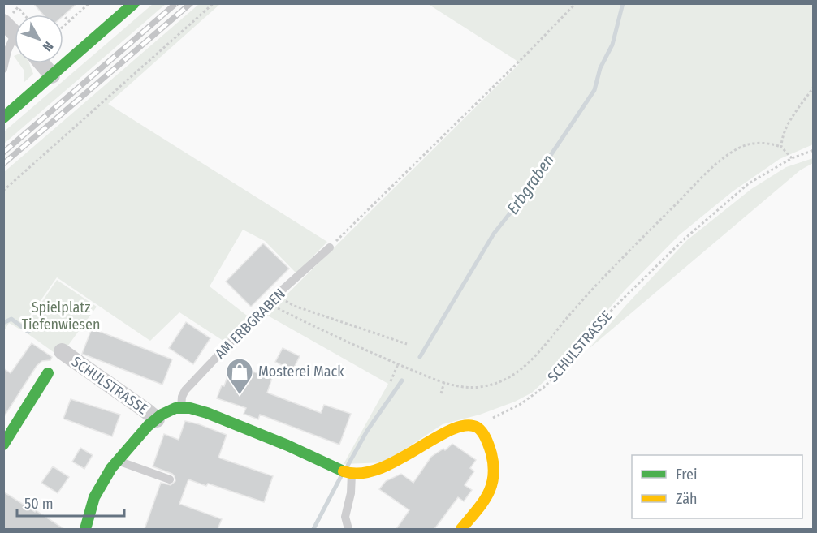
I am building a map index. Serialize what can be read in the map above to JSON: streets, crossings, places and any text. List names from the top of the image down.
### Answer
{
  "streets": {
    "street": ["SCHULSTRASSE"],
    "lane": ["AM ERBGRABEN"]
  },
  "crossings": [
    ["AM ERBGRABEN", "SCHULSTRASSE"]
  ],
  "water": ["Erbgraben"],
  "parks": ["Spielplatz Tiefenwiesen"],
  "places": {
    "shop": ["Mosterei Mack"]
  },
  "legend": ["Frei", "Zäh"],
  "scale_bar": "50 m",
  "north": "bottom right"
}
